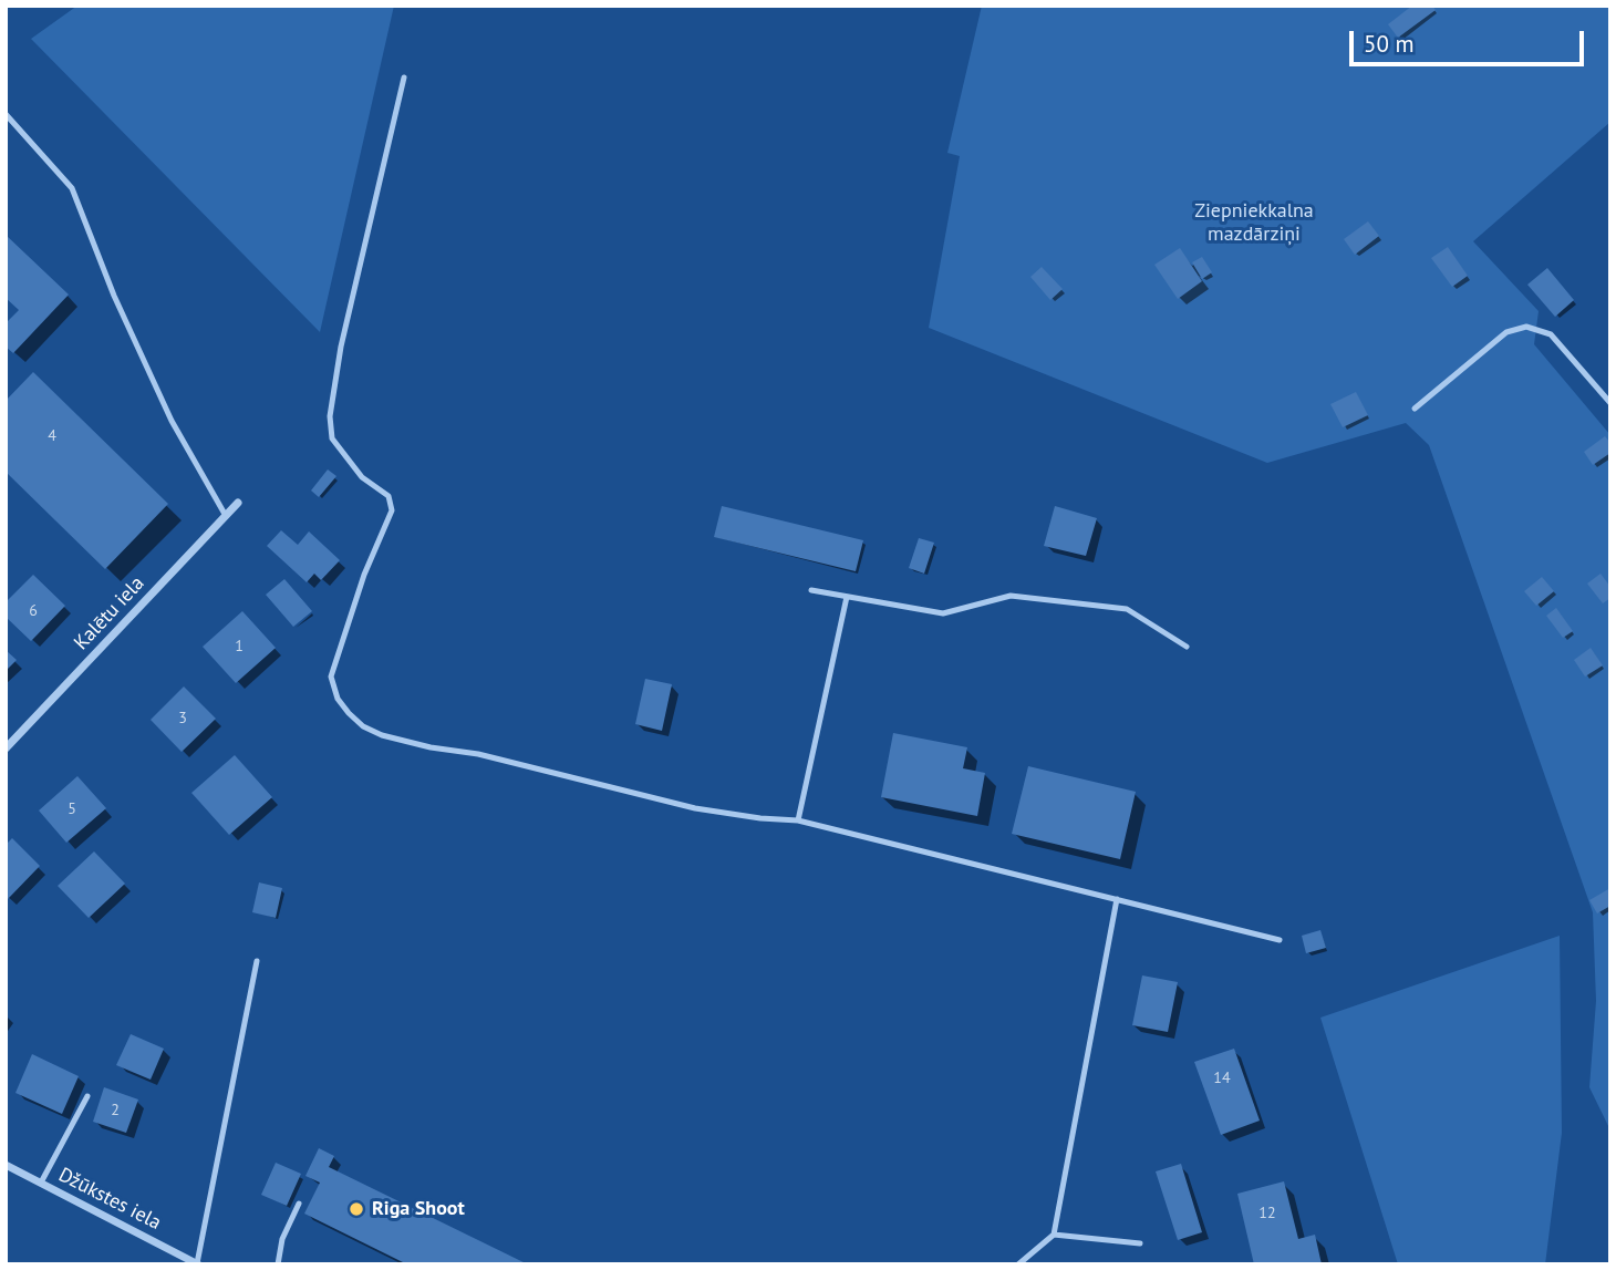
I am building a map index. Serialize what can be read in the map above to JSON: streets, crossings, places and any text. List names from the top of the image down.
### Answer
{
  "streets": {
    "street": ["Kalētu iela", "Džūkstes iela"]
  },
  "parks": ["Ziepniekkalna mazdārziņi"],
  "places": ["Riga Shoot"],
  "house_numbers": [
    "4",
    "6",
    "1",
    "3",
    "5",
    "14",
    "2",
    "12"
  ],
  "scale_bar": "50 m"
}
